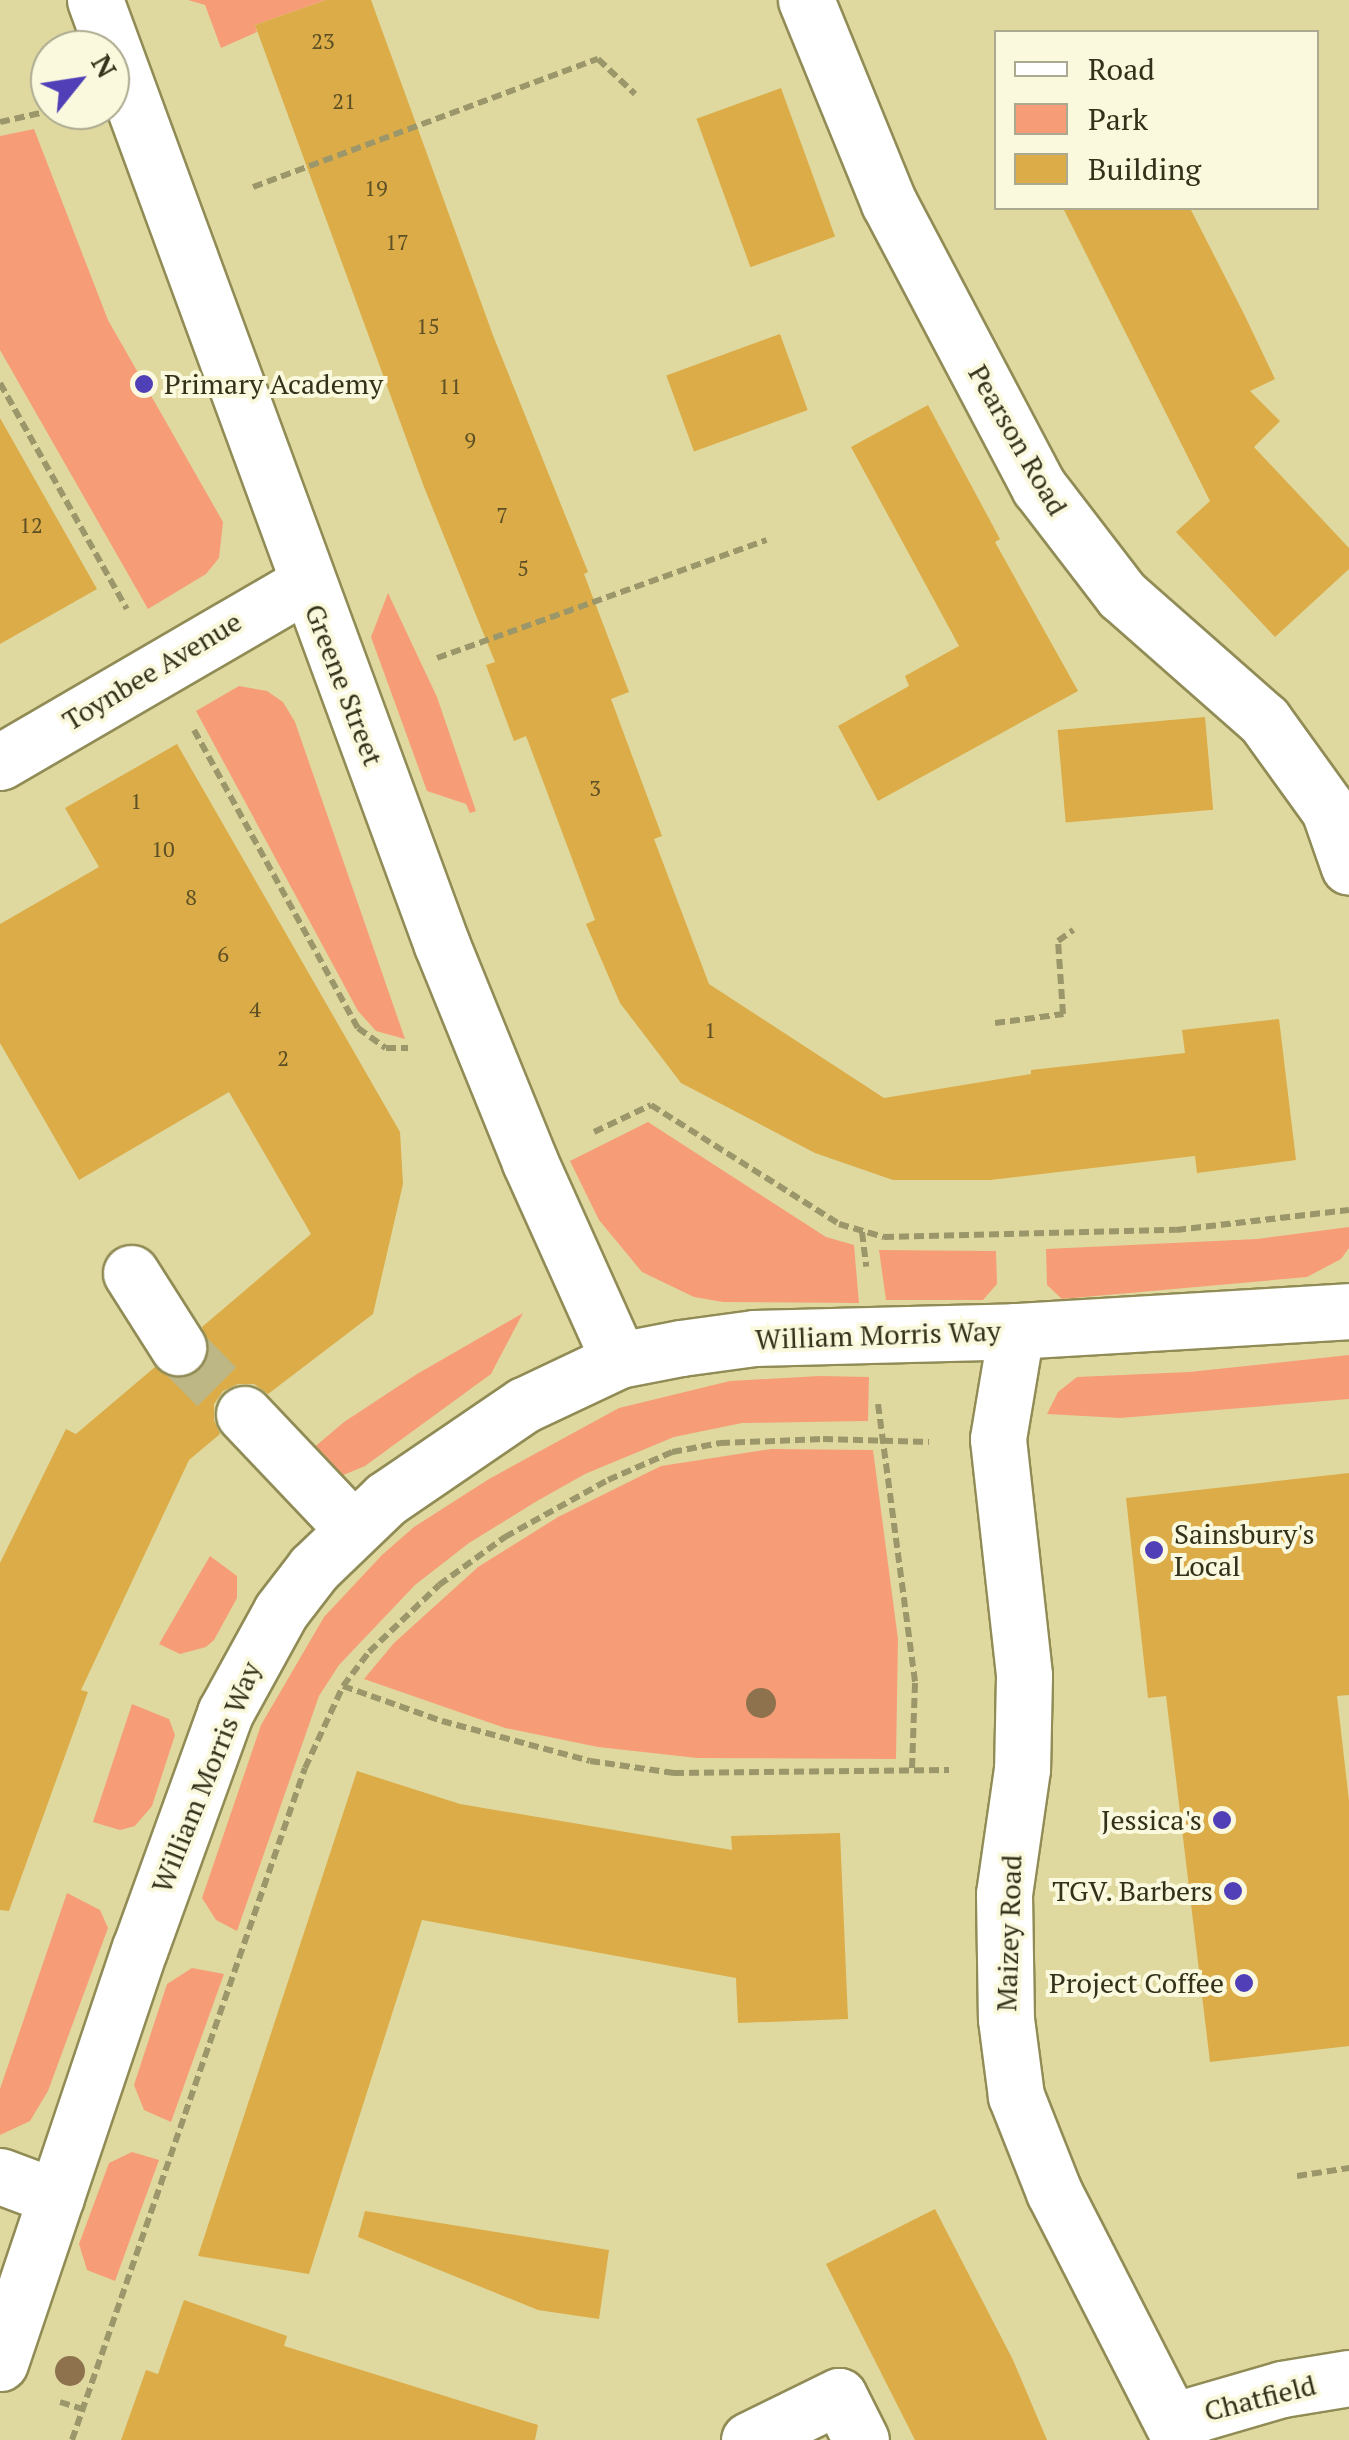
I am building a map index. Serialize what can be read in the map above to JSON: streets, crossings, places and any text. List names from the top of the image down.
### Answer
{
  "streets": {
    "street": [
      "Pearson Road",
      "Toynbee Avenue",
      "Greene Street",
      "William Morris Way",
      "Maizey Road",
      "Chatfield"
    ]
  },
  "crossings": [
    ["Toynbee Avenue", "Greene Street"],
    ["Greene Street", "William Morris Way"],
    ["William Morris Way", "Maizey Road"],
    ["Maizey Road", "Chatfield"]
  ],
  "places": [
    "Primary Academy",
    "Sainsbury's Local",
    "Jessica's",
    "TGV. Barbers",
    "Project Coffee"
  ],
  "house_numbers": [
    "23",
    "21",
    "19",
    "17",
    "15",
    "11",
    "9",
    "7",
    "12",
    "5",
    "3",
    "1",
    "10",
    "8",
    "6",
    "4",
    "1",
    "2"
  ],
  "legend": ["Road", "Park", "Building"],
  "north": "top right"
}
